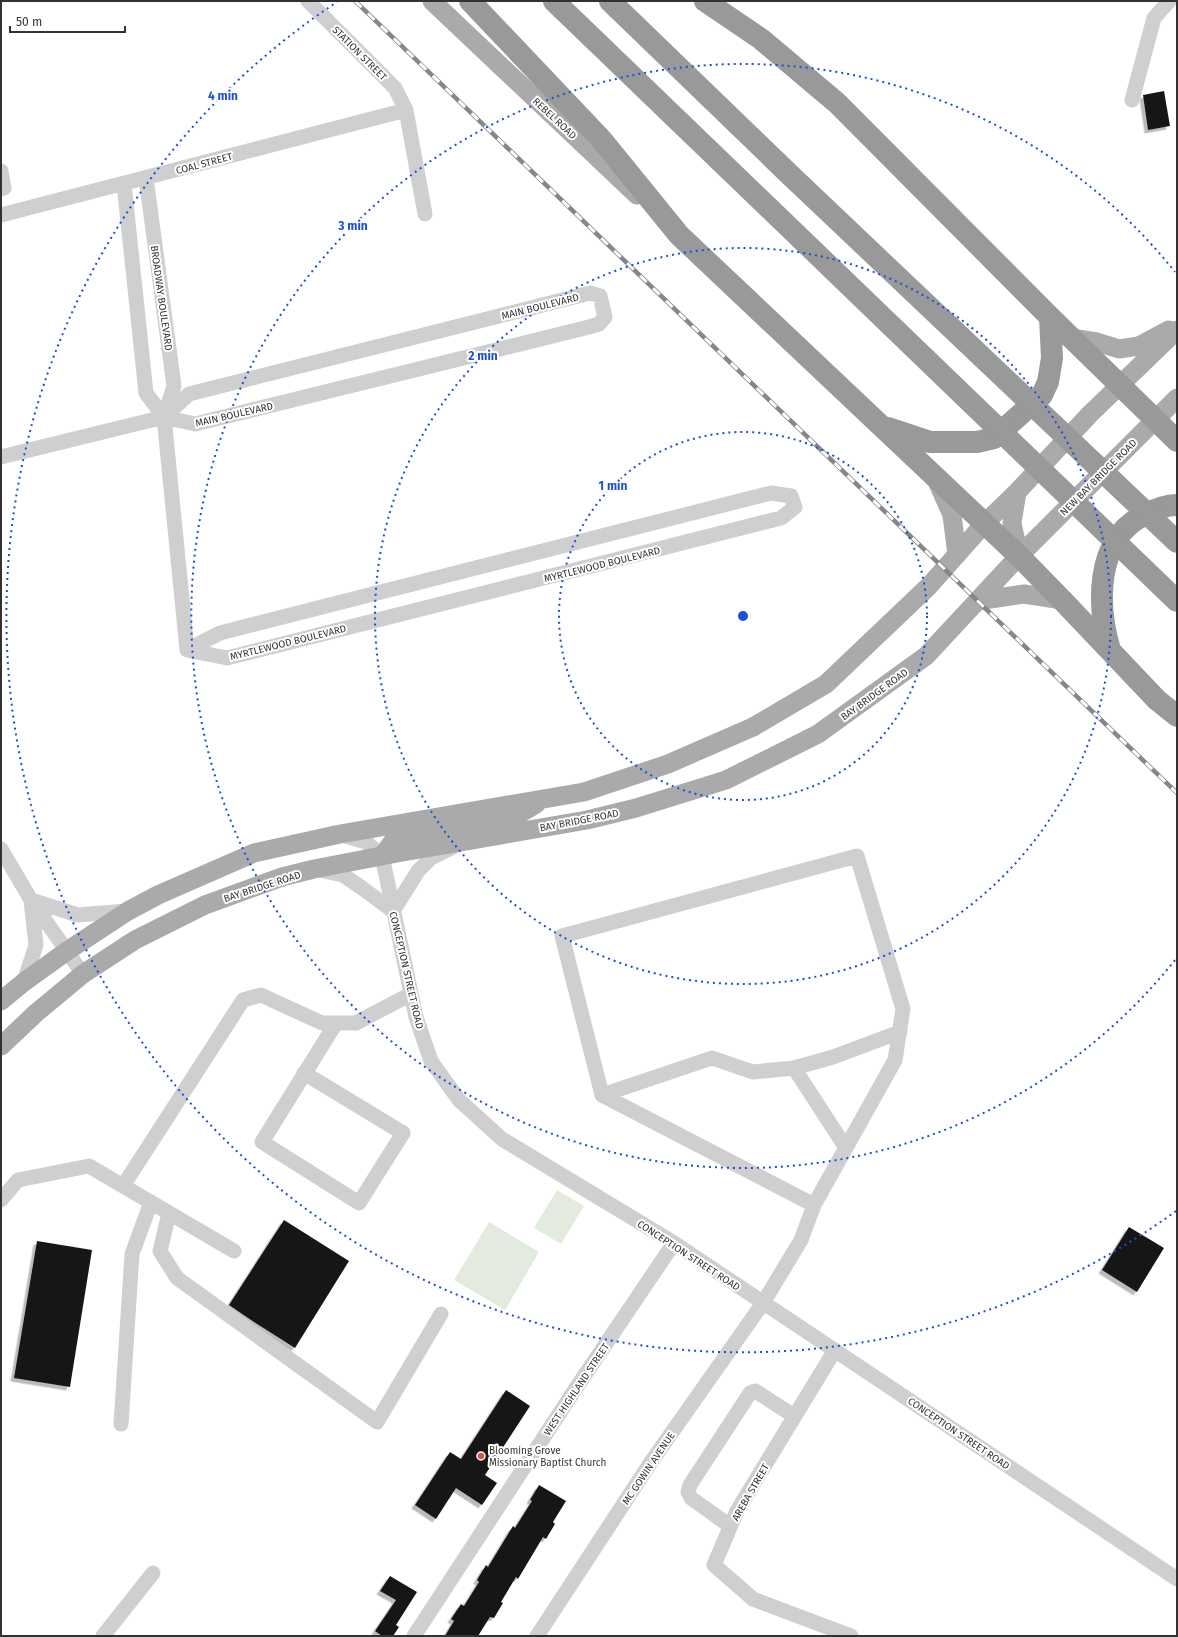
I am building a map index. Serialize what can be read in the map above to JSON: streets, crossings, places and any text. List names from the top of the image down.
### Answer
{
  "streets": {
    "main road": ["REBEL ROAD", "NEW BAY BRIDGE ROAD", "BAY BRIDGE ROAD"],
    "street": [
      "STATION STREET",
      "COAL STREET",
      "BROADWAY BOULEVARD",
      "MAIN BOULEVARD",
      "MYRTLEWOOD BOULEVARD",
      "CONCEPTION STREET ROAD",
      "WEST HIGHLAND STREET",
      "MC GOWIN AVENUE",
      "AREBA STREET"
    ]
  },
  "crossings": [
    ["STATION STREET", "COAL STREET"],
    ["COAL STREET", "BROADWAY BOULEVARD"],
    ["BROADWAY BOULEVARD", "MAIN BOULEVARD"],
    ["BROADWAY BOULEVARD", "MYRTLEWOOD BOULEVARD"],
    ["NEW BAY BRIDGE ROAD", "BAY BRIDGE ROAD"],
    ["BAY BRIDGE ROAD", "CONCEPTION STREET ROAD"],
    ["CONCEPTION STREET ROAD", "WEST HIGHLAND STREET"],
    ["CONCEPTION STREET ROAD", "MC GOWIN AVENUE"],
    ["CONCEPTION STREET ROAD", "AREBA STREET"]
  ],
  "places": ["Blooming Grove Missionary Baptist Church"],
  "scale_bar": "50 m",
  "rings": [
    "4 min",
    "3 min",
    "2 min",
    "1 min"
  ]
}
